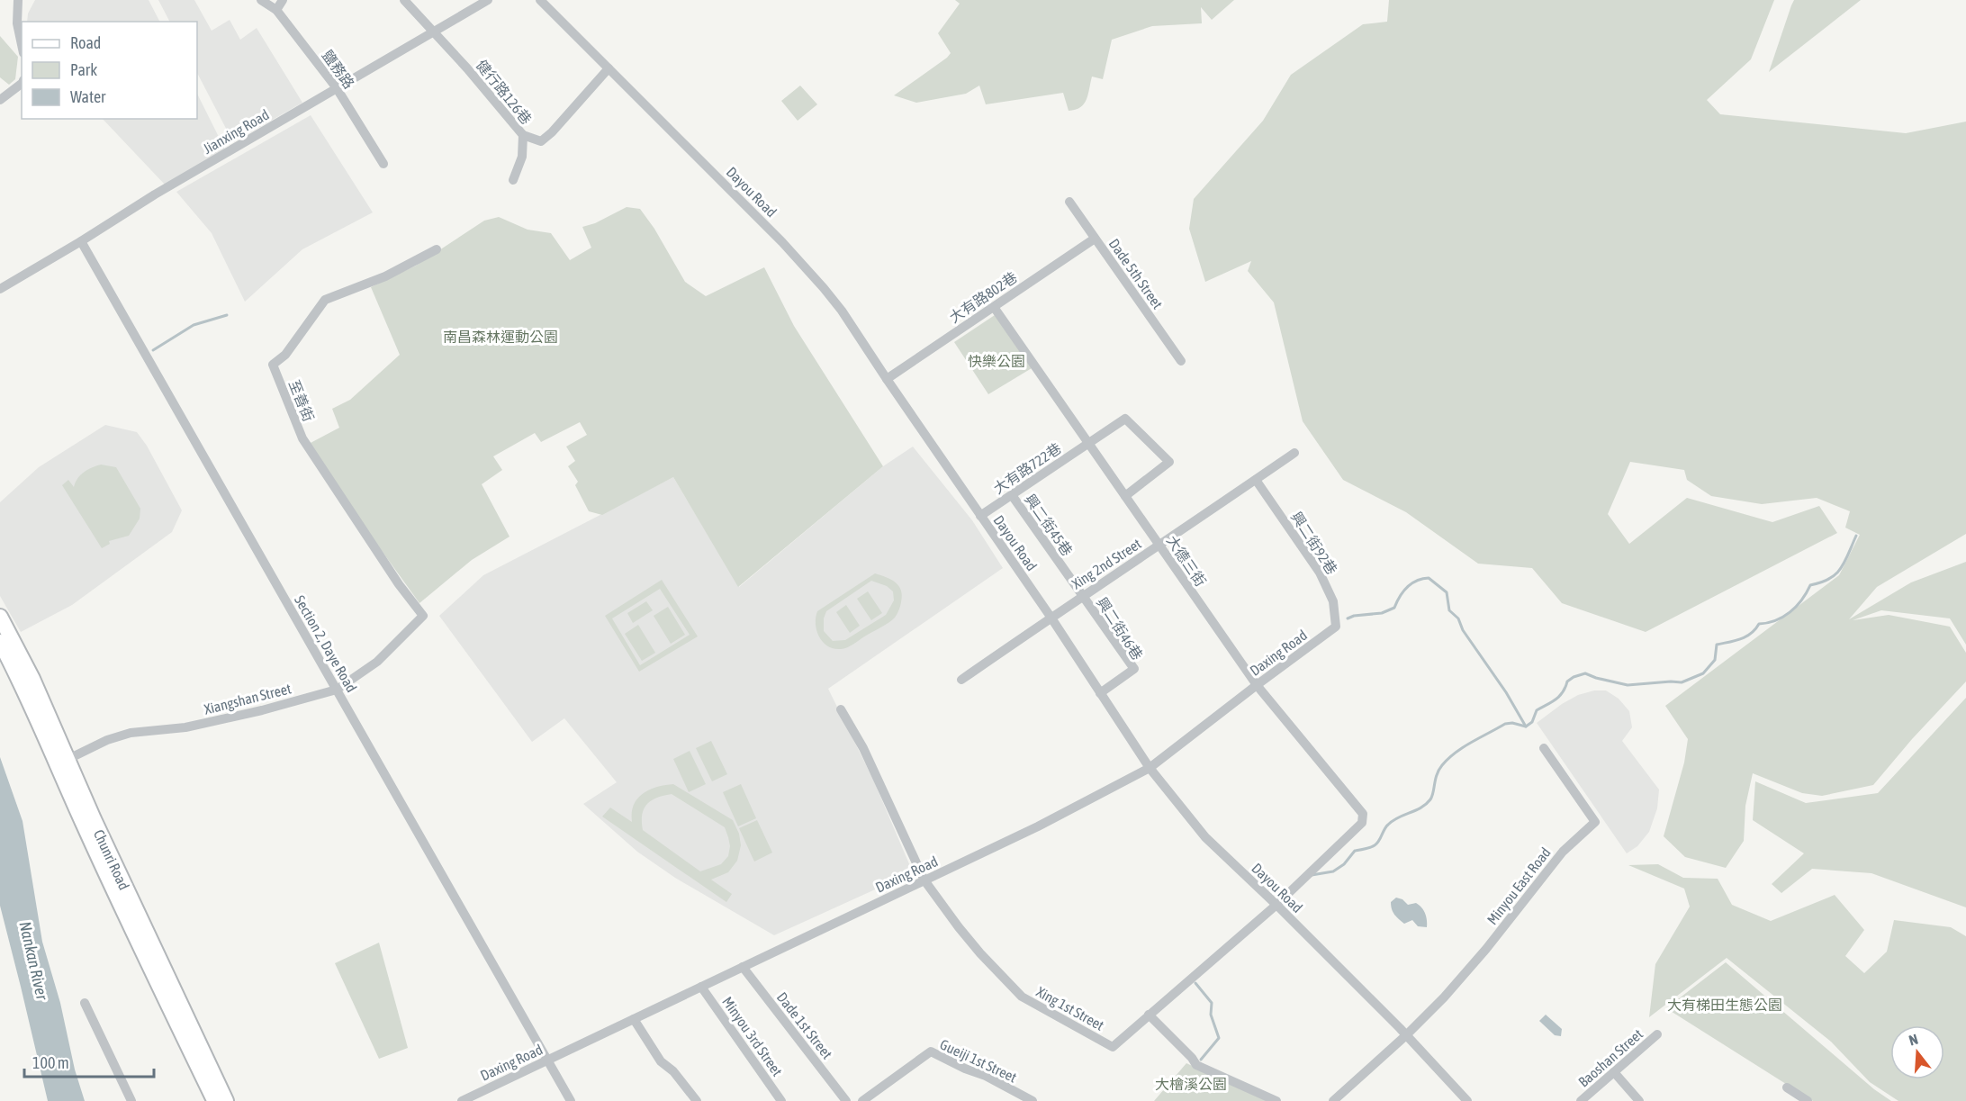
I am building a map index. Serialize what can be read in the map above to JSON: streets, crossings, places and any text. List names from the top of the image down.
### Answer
{
  "streets": {
    "main road": ["Chunri Road"],
    "street": [
      "鹽務路",
      "健行路126巷",
      "Jianxing Road",
      "Dayou Road",
      "Dade 5th Street",
      "大有路802巷",
      "至善街",
      "大有路722巷",
      "興二街45巷",
      "興二街92巷",
      "大德三街",
      "Xing 2nd Street",
      "興二街46巷",
      "Section 2, Daye Road",
      "Daxing Road",
      "Xiangshan Street",
      "Minyou East Road",
      "Xing 1st Street",
      "Dade 1st Street",
      "Minyou 3rd Street",
      "Baoshan Street",
      "Gueiji 1st Street"
    ]
  },
  "crossings": [
    ["鹽務路", "Jianxing Road"],
    ["健行路126巷", "Jianxing Road"],
    ["Jianxing Road", "Section 2, Daye Road"],
    ["Dayou Road", "大有路802巷"],
    ["Dayou Road", "大有路722巷"],
    ["Dayou Road", "Xing 2nd Street"],
    ["Dayou Road", "興二街46巷"],
    ["Dayou Road", "Daxing Road"],
    ["Dayou Road", "Minyou East Road"],
    ["Dayou Road", "Xing 1st Street"],
    ["Dade 5th Street", "大有路802巷"],
    ["大有路802巷", "大德三街"],
    ["至善街", "Xiangshan Street"],
    ["大有路722巷", "興二街45巷"],
    ["大有路722巷", "大德三街"],
    ["興二街45巷", "Xing 2nd Street"],
    ["興二街45巷", "興二街46巷"],
    ["興二街92巷", "Xing 2nd Street"],
    ["興二街92巷", "Daxing Road"],
    ["大德三街", "Xing 2nd Street"],
    ["大德三街", "Daxing Road"],
    ["大德三街", "Xing 1st Street"],
    ["Xing 2nd Street", "興二街46巷"],
    ["Section 2, Daye Road", "Daxing Road"],
    ["Section 2, Daye Road", "Xiangshan Street"],
    ["Daxing Road", "Xing 1st Street"],
    ["Daxing Road", "Dade 1st Street"],
    ["Daxing Road", "Minyou 3rd Street"],
    ["Xiangshan Street", "Chunri Road"]
  ],
  "water": ["Nankan River"],
  "parks": [
    "南昌森林運動公園",
    "快樂公園",
    "大有梯田生態公園",
    "大檜溪公園"
  ],
  "legend": ["Road", "Park", "Water"],
  "scale_bar": "100 m",
  "north": "top"
}
